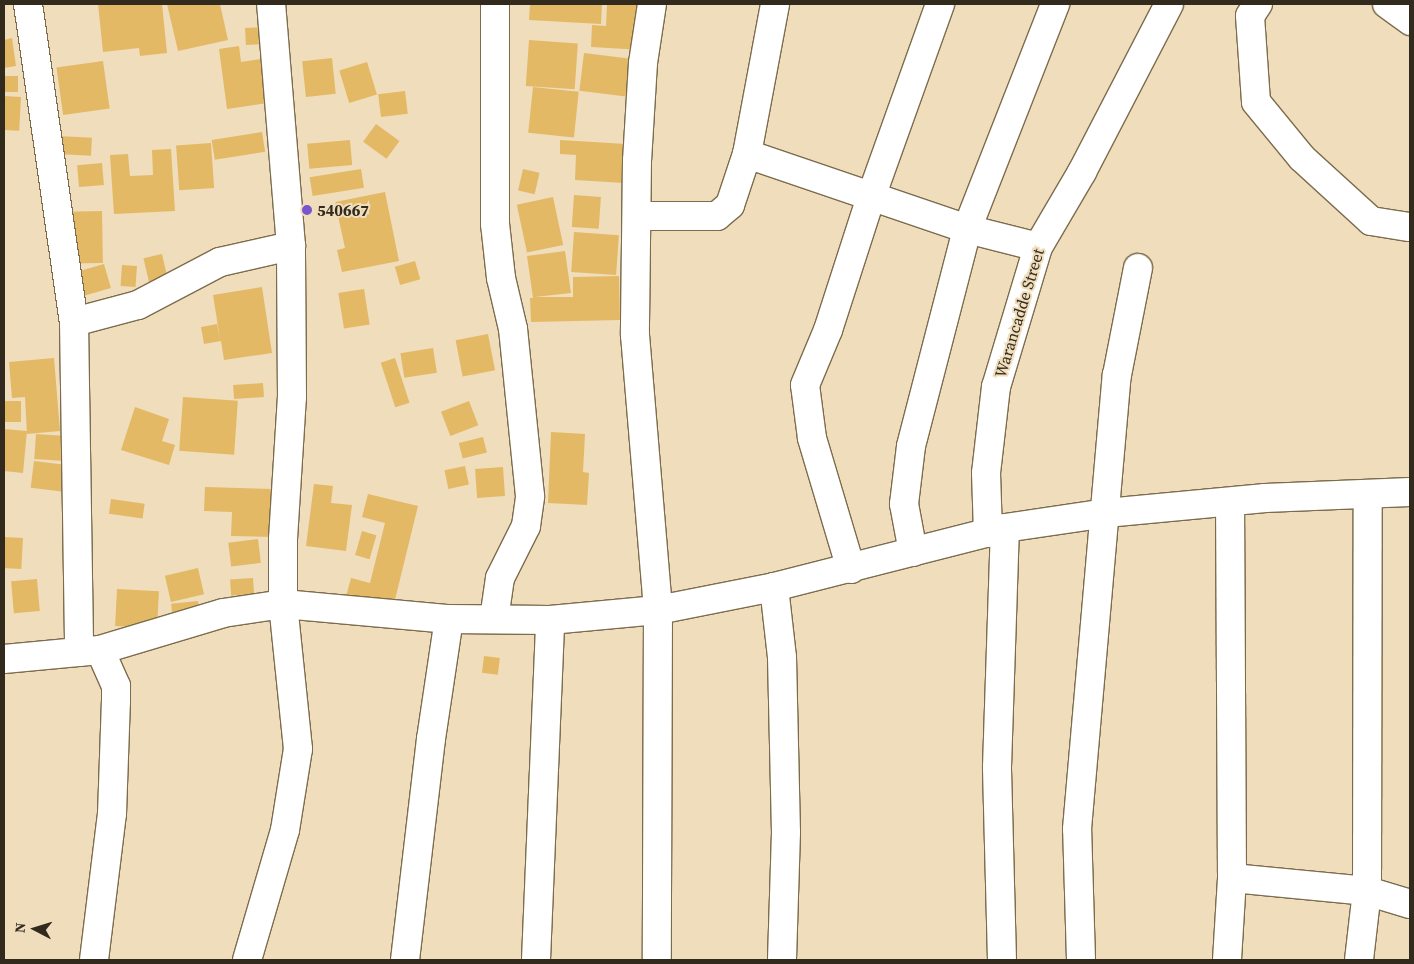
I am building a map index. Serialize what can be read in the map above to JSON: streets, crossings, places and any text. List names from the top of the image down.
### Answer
{
  "streets": {
    "street": ["Warancadde Street"]
  },
  "places": ["540667"],
  "north": "left"
}
